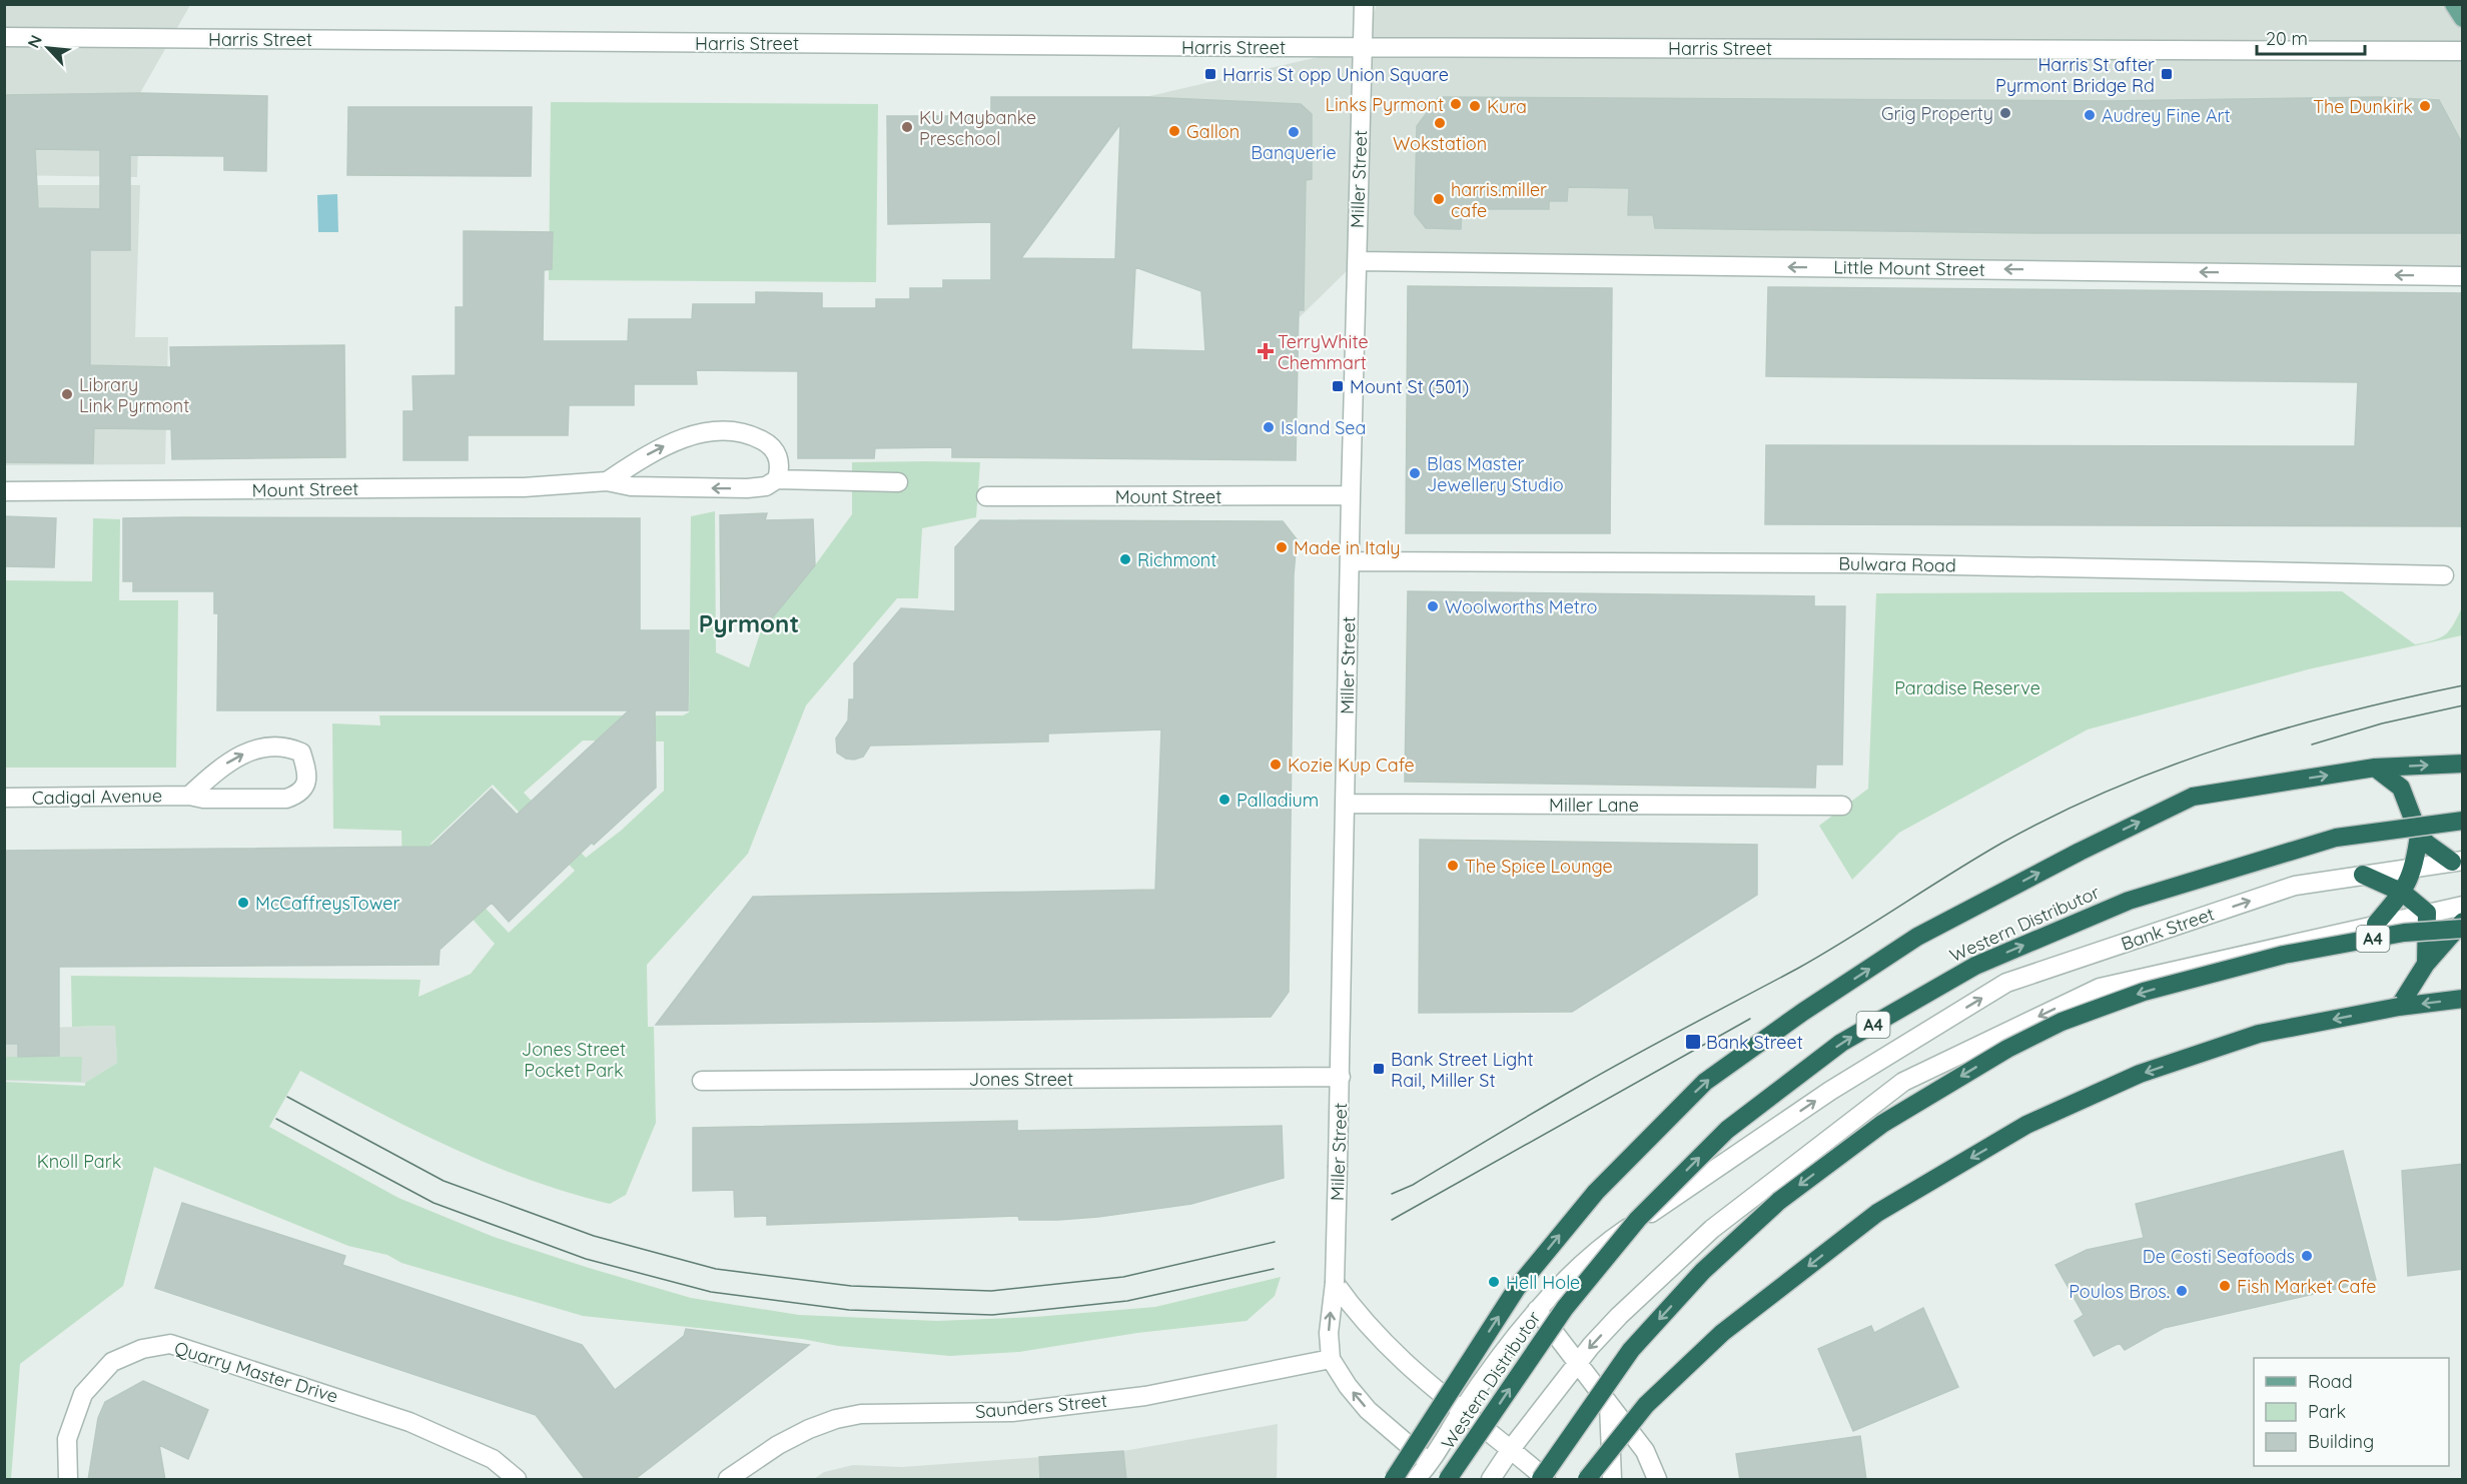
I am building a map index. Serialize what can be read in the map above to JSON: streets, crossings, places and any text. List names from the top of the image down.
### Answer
{
  "streets": {
    "highway": ["Western Distributor", "A4"],
    "street": [
      "Harris Street",
      "Miller Street",
      "Little Mount Street",
      "Mount Street",
      "Bulwara Road",
      "Cadigal Avenue",
      "Miller Lane",
      "Bank Street",
      "Jones Street",
      "Quarry Master Drive",
      "Saunders Street"
    ]
  },
  "crossings": [
    ["Harris Street", "Miller Street"],
    ["Miller Street", "Little Mount Street"],
    ["Miller Street", "Mount Street"],
    ["Miller Street", "Bulwara Road"],
    ["Miller Street", "Miller Lane"],
    ["Miller Street", "Western Distributor"],
    ["Miller Street", "Bank Street"],
    ["Miller Street", "Jones Street"],
    ["Miller Street", "Saunders Street"]
  ],
  "one_way": ["Little Mount Street"],
  "districts": ["Pyrmont"],
  "parks": ["Paradise Reserve", "Jones Street Pocket Park", "Knoll Park"],
  "places": {
    "transit": [
      "Harris St opp Union Square",
      "Harris St after Pyrmont Bridge Rd",
      "Mount St (501)",
      "Bank Street",
      "Bank Street Light Rail, Miller St"
    ],
    "other": [
      "Links Pyrmont",
      "Kura",
      "The Dunkirk",
      "Grig Property",
      "Audrey Fine Art",
      "Wokstation",
      "KU Maybanke Preschool",
      "Gallon",
      "Banquerie",
      "harris.miller cafe",
      "Library Link Pyrmont",
      "Island Sea",
      "Blas Master Jewellery Studio",
      "Made in Italy",
      "Richmont",
      "Woolworths Metro",
      "Kozie Kup Cafe",
      "Palladium",
      "The Spice Lounge",
      "McCaffreysTower",
      "De Costi Seafoods",
      "Hell Hole",
      "Fish Market Cafe",
      "Poulos Bros."
    ],
    "health": ["TerryWhite Chemmart"]
  },
  "legend": ["Road", "Park", "Building"],
  "scale_bar": "20 m",
  "north": "top left"
}
